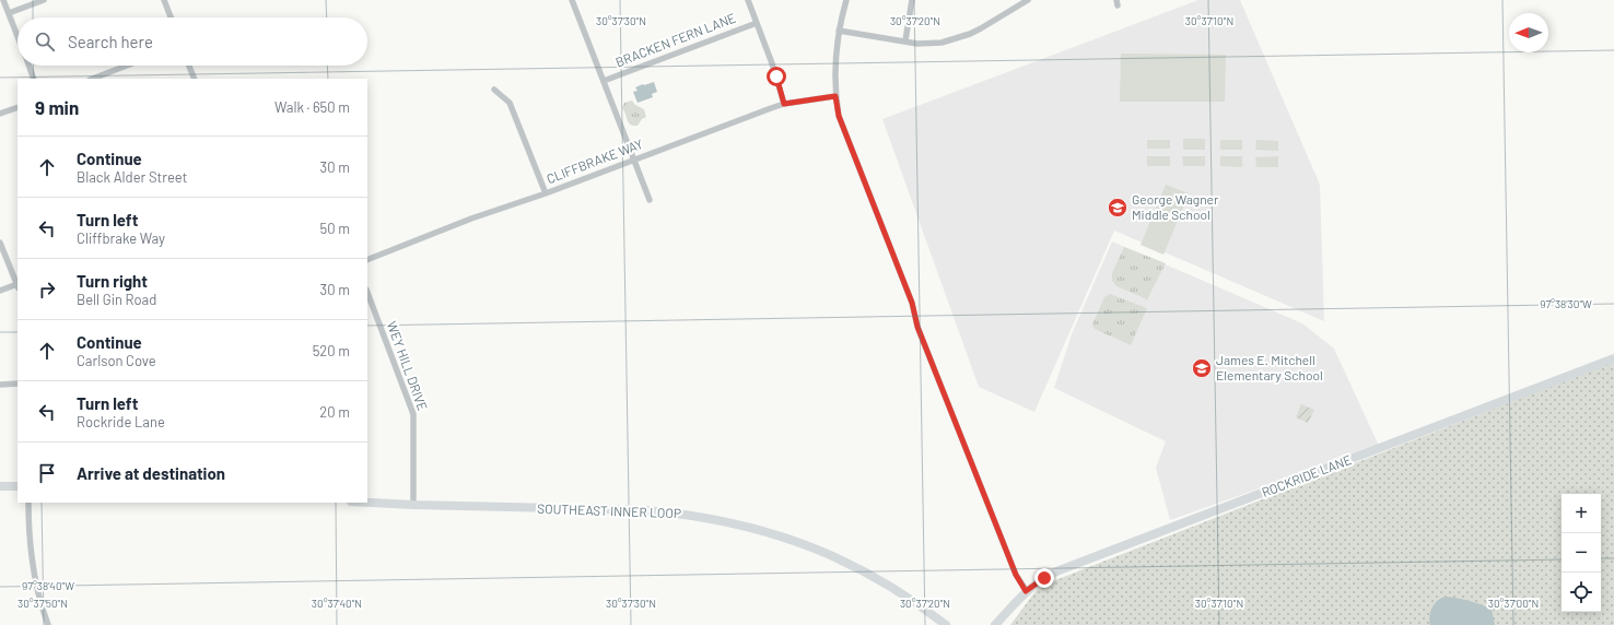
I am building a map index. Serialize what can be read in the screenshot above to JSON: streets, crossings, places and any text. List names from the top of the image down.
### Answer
{
  "streets": {
    "street": [
      "BRACKEN FERN LANE",
      "CLIFFBRAKE WAY",
      "WEY HILL DRIVE",
      "ROCKRIDE LANE",
      "SOUTHEAST INNER LOOP"
    ]
  },
  "crossings": [
    ["WEY HILL DRIVE", "SOUTHEAST INNER LOOP"]
  ],
  "places": {
    "school or university": ["George Wagner Middle School", "James E. Mitchell Elementary School"]
  },
  "north": "left",
  "page": {
    "search": "Search here",
    "heading": ["9 min", "Walk · 650 m"],
    "list": [
      ["Continue", "Black Alder Street", "30 m"],
      ["Turn left", "Cliffbrake Way", "50 m"],
      ["Turn right", "Bell Gin Road", "30 m"],
      ["Continue", "Carlson Cove", "520 m"],
      ["Turn left", "Rockride Lane", "20 m"],
      "Arrive at destination"
    ],
    "map_buttons": ["+", "−"]
  },
  "coordinates": [
    "30°37'30\"N",
    "30°37'20\"N",
    "30°37'10\"N",
    "97°38'30\"W",
    "97°38'40\"W",
    "30°37'50\"N",
    "30°37'40\"N",
    "30°37'00\"N"
  ]
}
